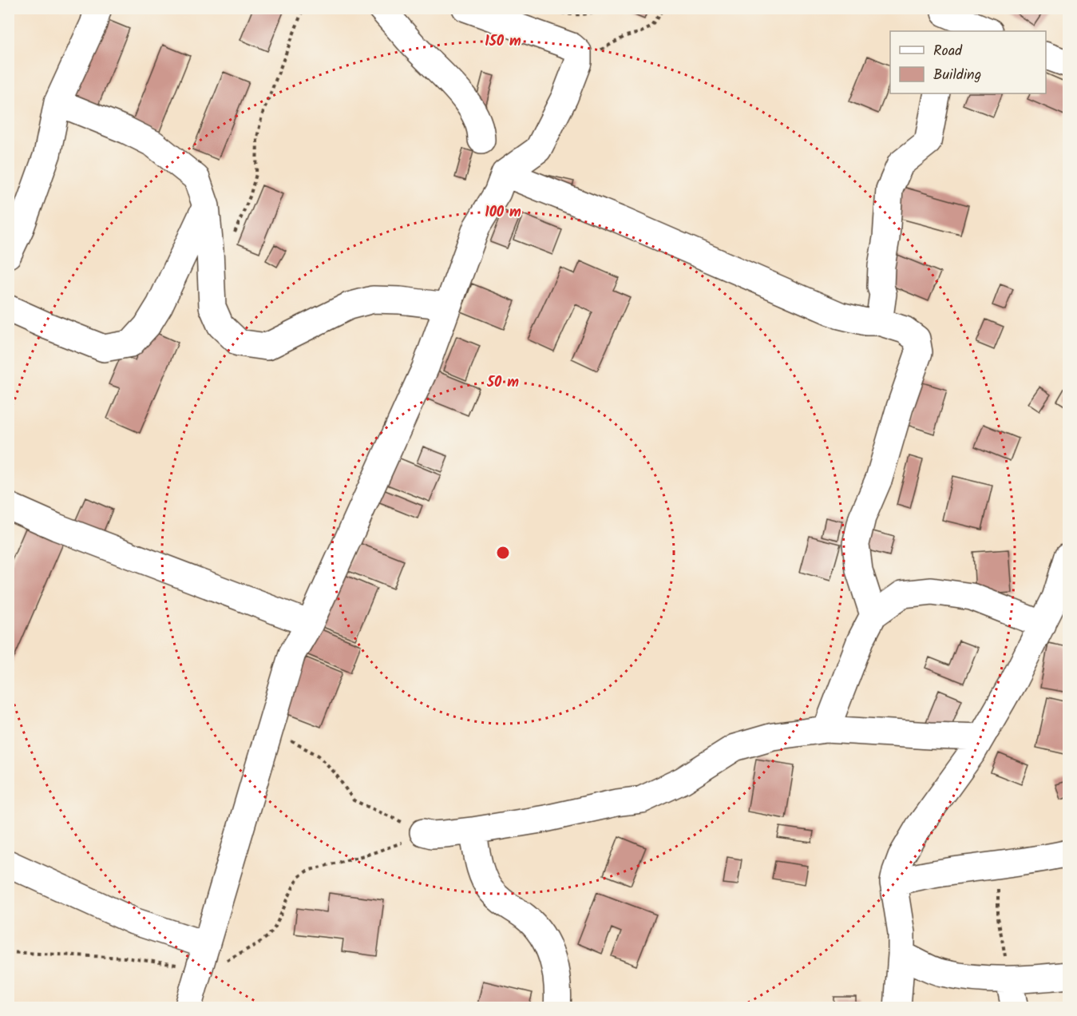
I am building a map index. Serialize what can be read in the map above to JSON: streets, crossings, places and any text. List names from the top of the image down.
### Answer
{
  "legend": ["Road", "Building"],
  "rings": ["150 m", "100 m", "50 m"]
}
